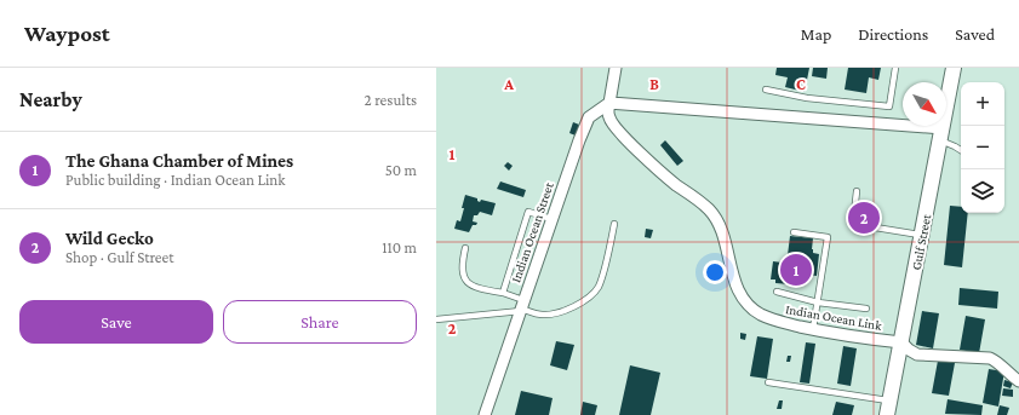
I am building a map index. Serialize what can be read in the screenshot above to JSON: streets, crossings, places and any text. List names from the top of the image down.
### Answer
{
  "streets": {
    "street": ["Indian Ocean Street", "Gulf Street", "Indian Ocean Link"]
  },
  "crossings": [
    ["Indian Ocean Street", "Indian Ocean Link"],
    ["Gulf Street", "Indian Ocean Link"]
  ],
  "north": "bottom right",
  "page": {
    "header": "Waypost",
    "nav": ["Map", "Directions", "Saved"],
    "heading": ["Nearby", "2 results"],
    "map_buttons": ["+", "−"],
    "list": [
      {
        "mark": "1",
        "name": "The Ghana Chamber of Mines",
        "note": "Public building · Indian Ocean Link",
        "value": "50 m"
      },
      {
        "mark": "2",
        "name": "Wild Gecko",
        "note": "Shop · Gulf Street",
        "value": "110 m"
      }
    ],
    "pins": ["2", "1"],
    "buttons": ["Save", "Share"]
  },
  "grid": {
    "columns": ["A", "B", "C"],
    "rows": ["1", "2"]
  }
}
